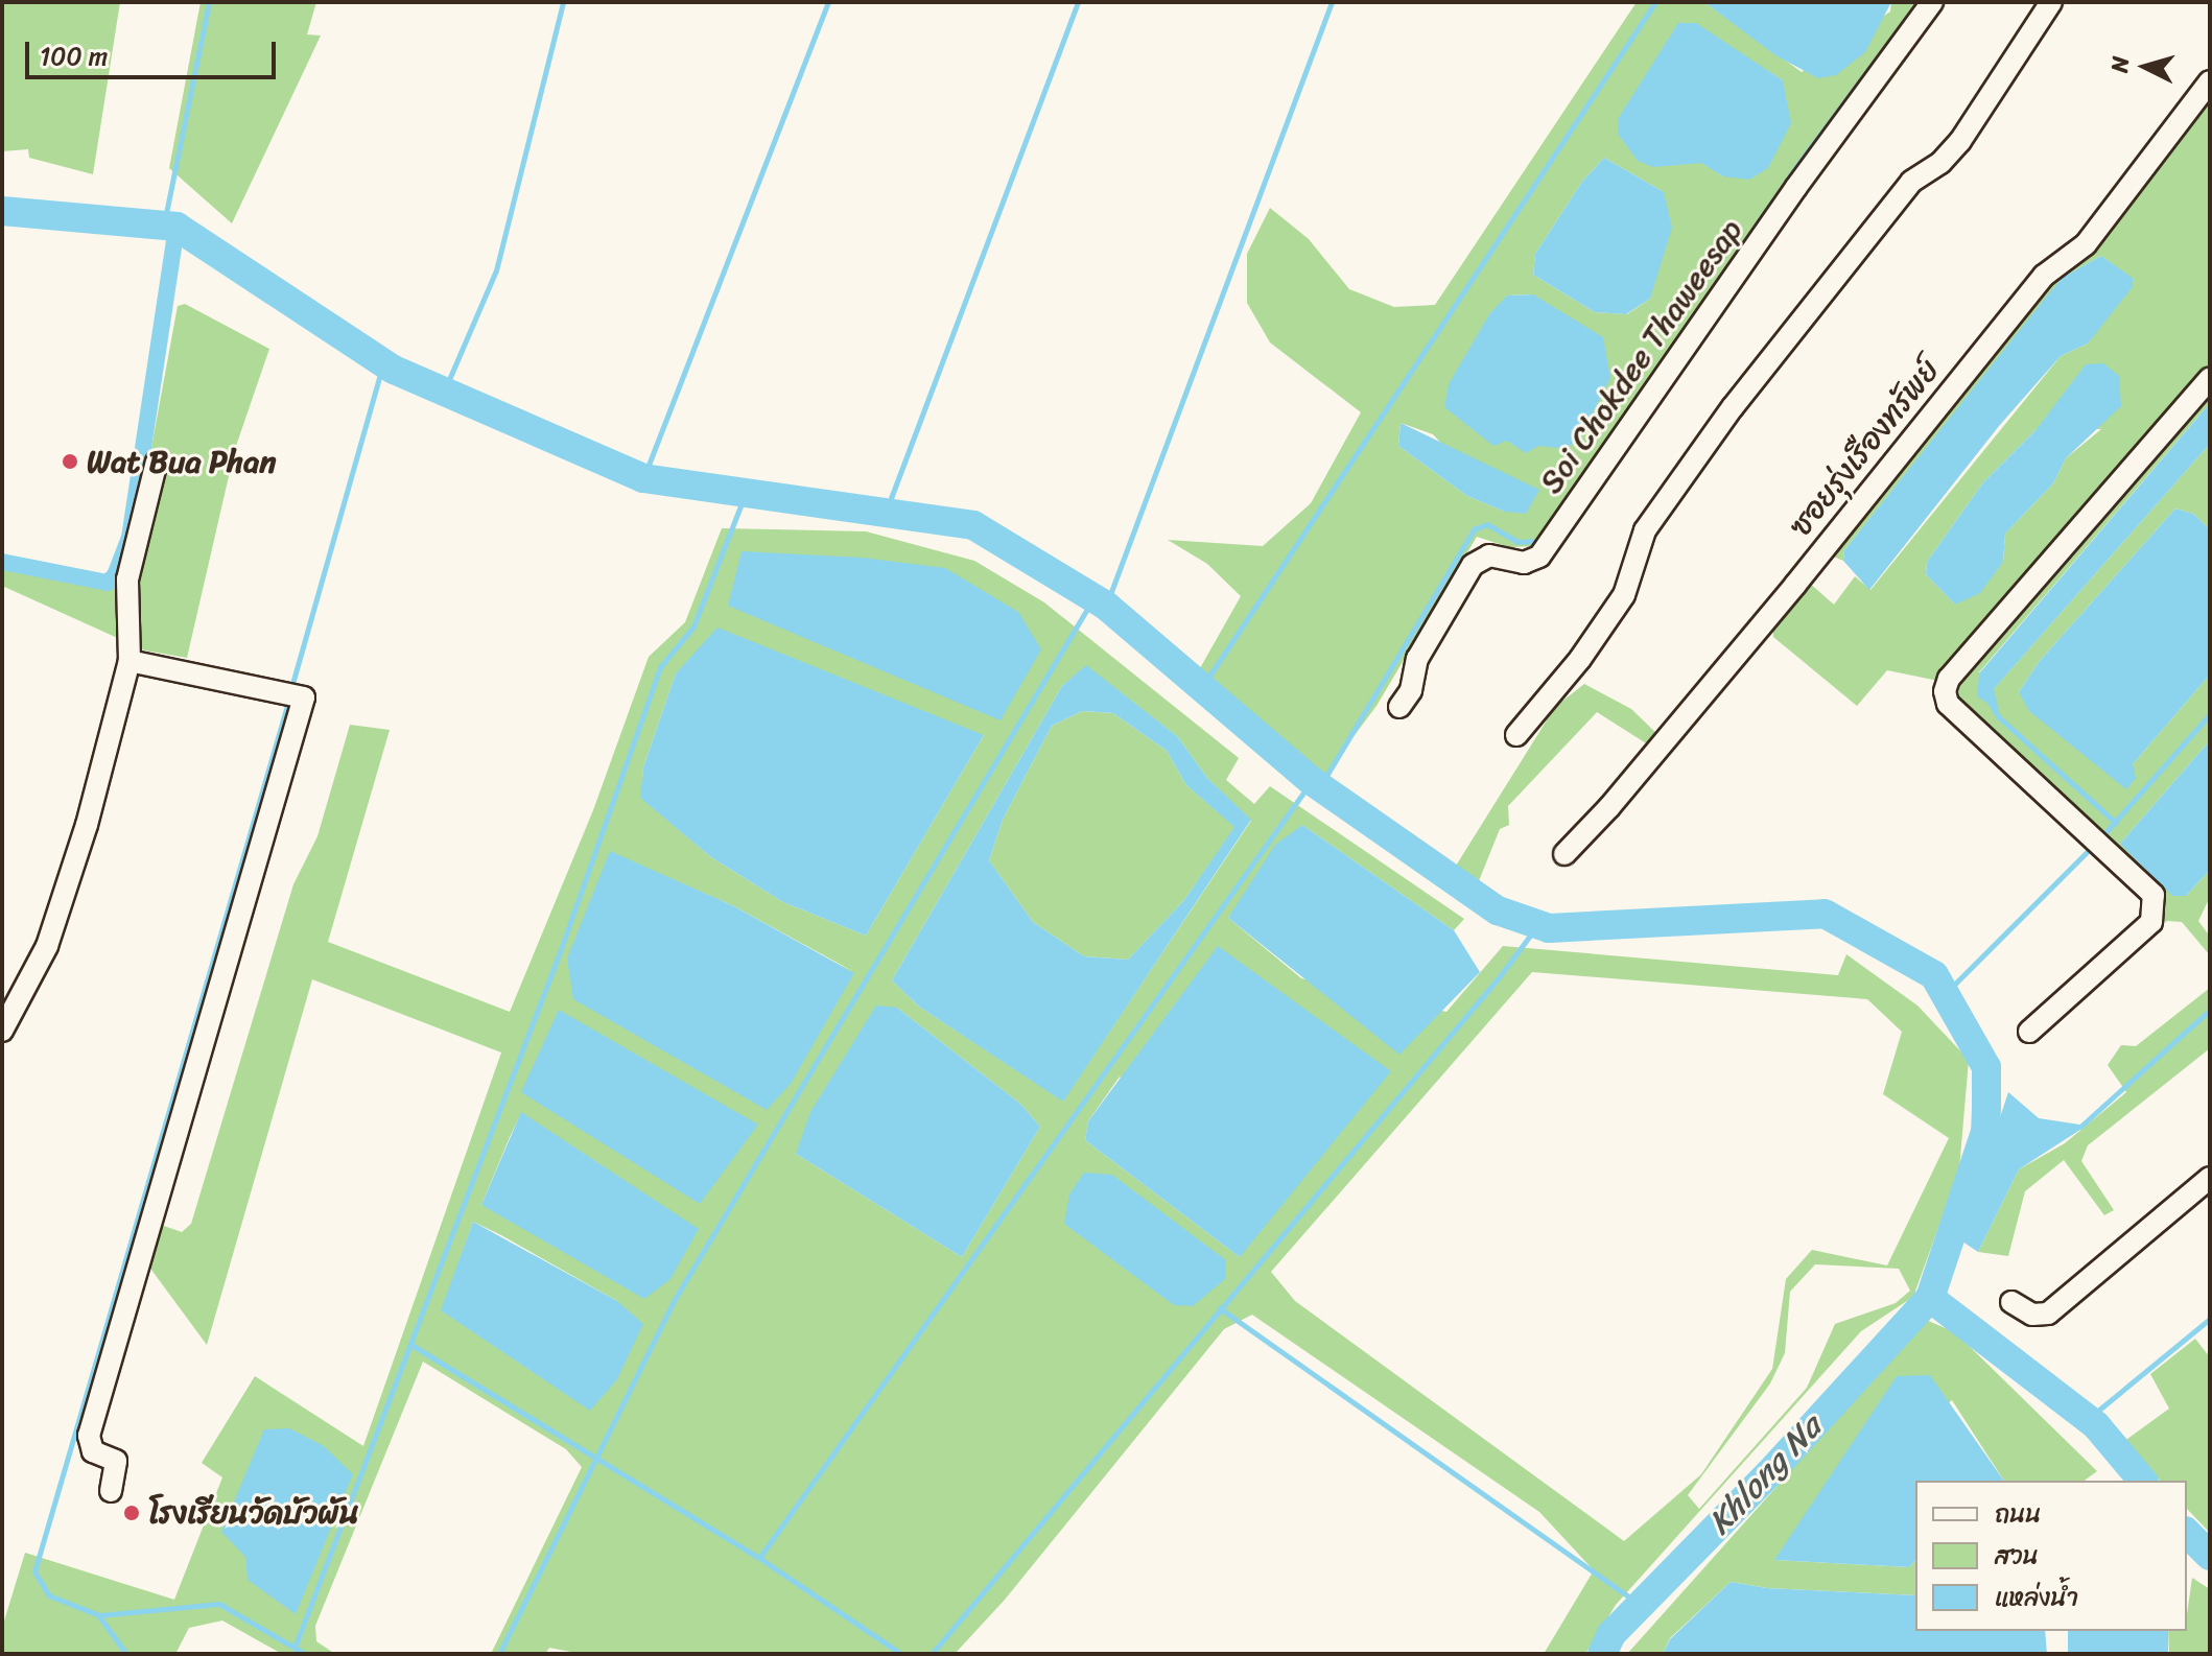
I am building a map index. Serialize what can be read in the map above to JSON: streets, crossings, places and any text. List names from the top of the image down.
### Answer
{
  "streets": {
    "street": ["Soi Chokdee Thaweesap", "ซอยรุ่งเรืองทรัพย์"]
  },
  "water": ["Khlong Na"],
  "places": ["Wat Bua Phan", "โรงเรียนวัดบัวผัน"],
  "legend": ["ถนน", "สวน", "แหล่งน้ำ"],
  "scale_bar": "100 m",
  "north": "left"
}
